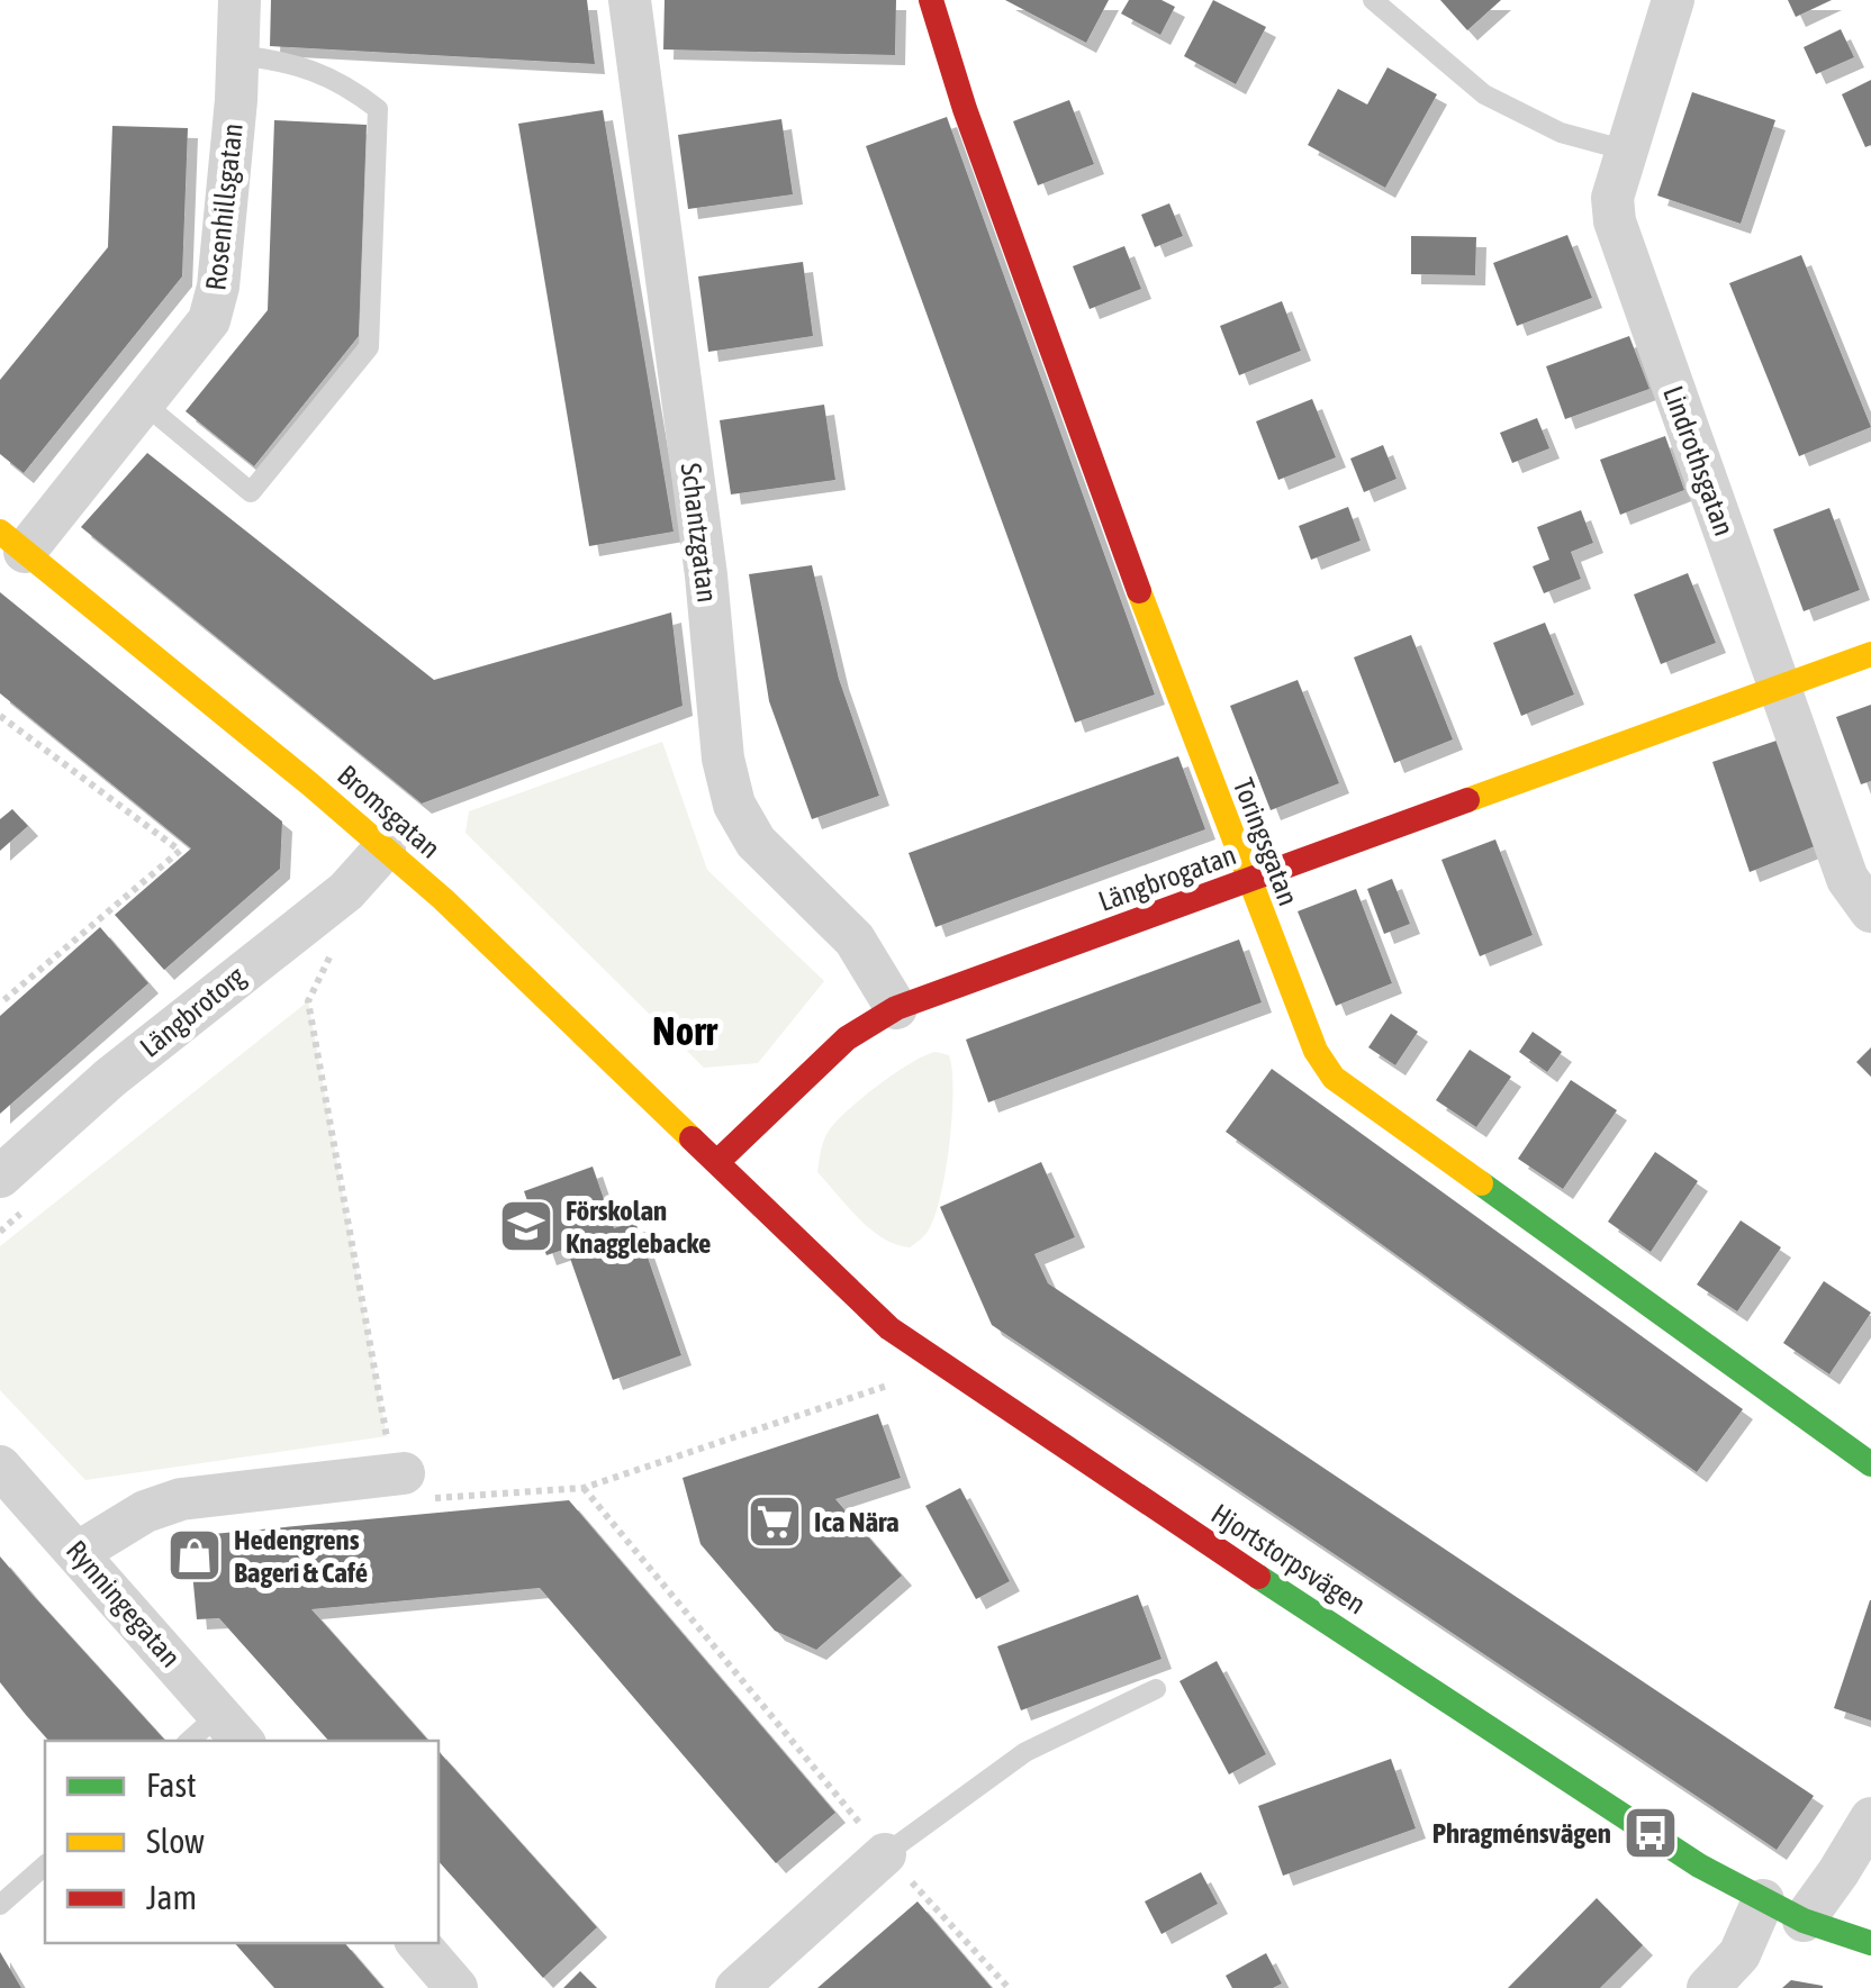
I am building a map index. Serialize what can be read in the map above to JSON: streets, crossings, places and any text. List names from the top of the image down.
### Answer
{
  "streets": {
    "street": [
      "Rosenhillsgatan",
      "Lindrothsgatan",
      "Schantzgatan",
      "Bromsgatan",
      "Toringsgatan",
      "Längbrogatan",
      "Längbrotorg",
      "Hjortstorpsvägen",
      "Rynningegatan"
    ]
  },
  "crossings": [
    ["Rosenhillsgatan", "Bromsgatan"],
    ["Lindrothsgatan", "Längbrogatan"],
    ["Schantzgatan", "Längbrogatan"],
    ["Bromsgatan", "Längbrogatan"],
    ["Bromsgatan", "Längbrotorg"],
    ["Bromsgatan", "Hjortstorpsvägen"],
    ["Toringsgatan", "Längbrogatan"],
    ["Längbrogatan", "Hjortstorpsvägen"]
  ],
  "districts": ["Norr"],
  "places": {
    "school or university": ["Förskolan Knagglebacke"],
    "supermarket": ["Ica Nära"],
    "shop": ["Hedengrens Bageri & Café"],
    "bus stop": ["Phragménsvägen"]
  },
  "legend": ["Fast", "Slow", "Jam"]
}
